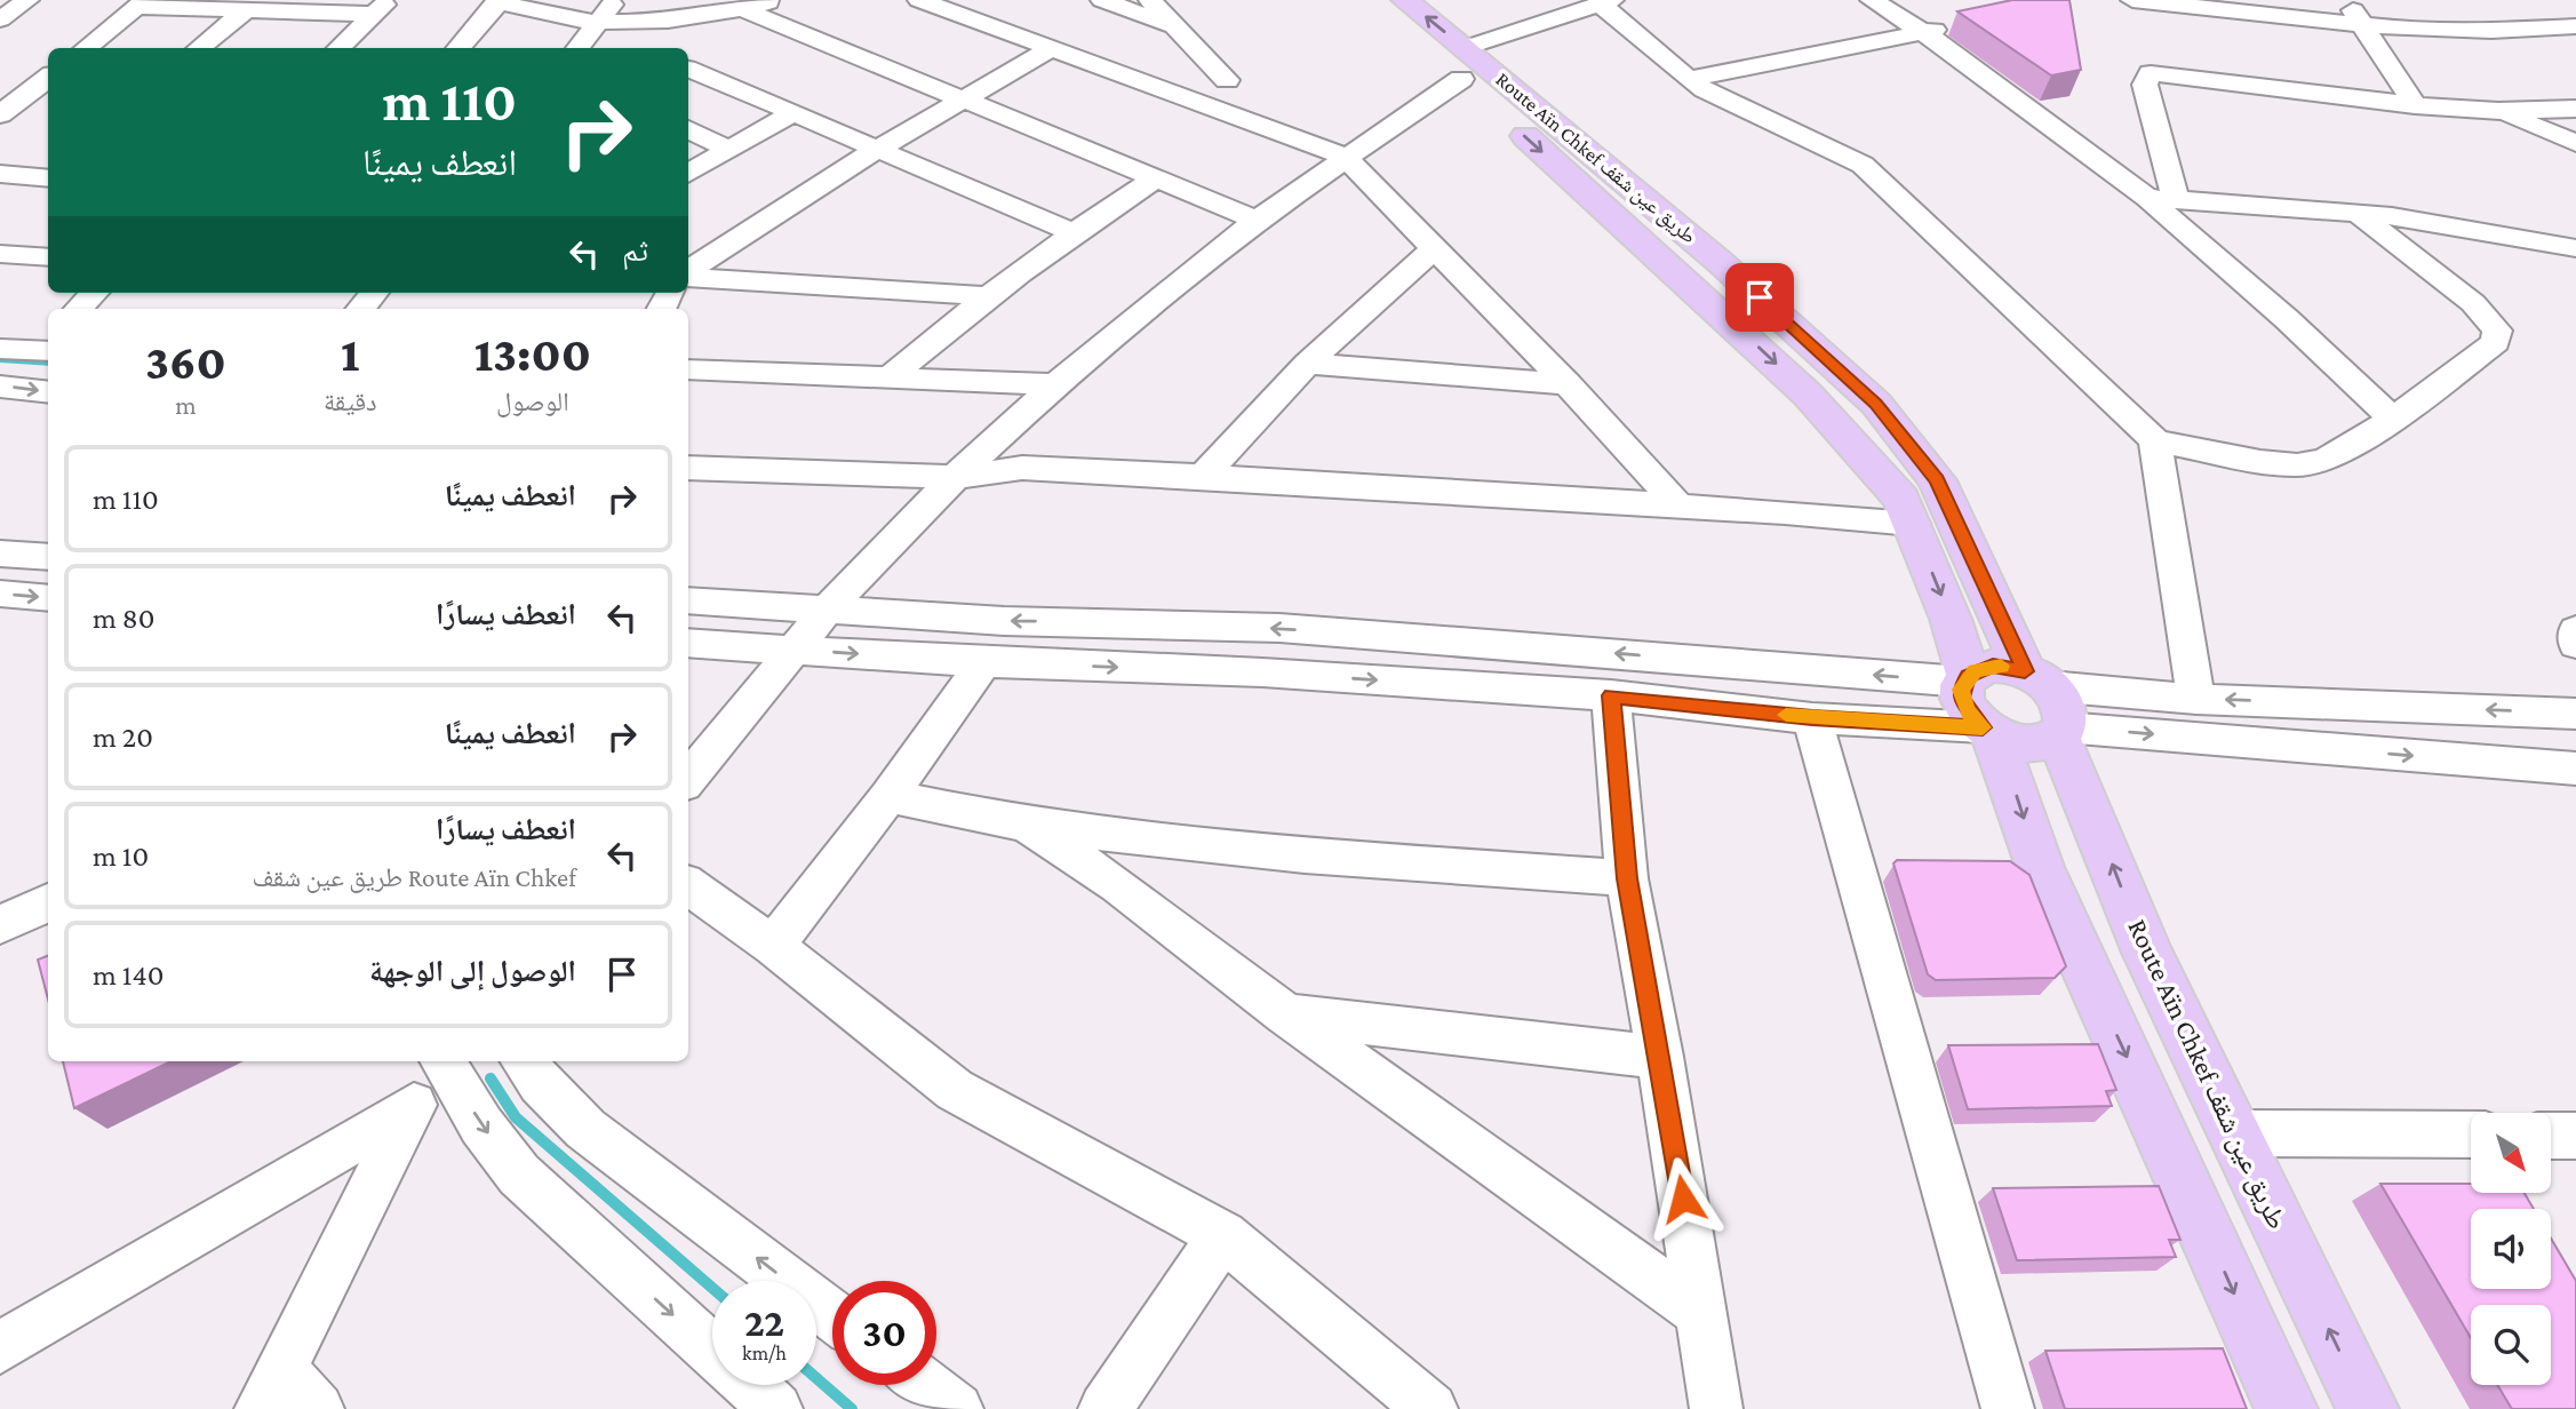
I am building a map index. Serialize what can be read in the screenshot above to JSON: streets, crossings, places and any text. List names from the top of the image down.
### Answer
{
  "streets": {
    "main road": ["Route Aïn Chkef طريق عين شقف"]
  },
  "north": "bottom right",
  "page": {
    "turn": ["110 m", "انعطف يمينًا"],
    "then": "ثم",
    "eta": [
      "13:00",
      "الوصول",
      "1",
      "دقيقة",
      "360",
      "m"
    ],
    "list": [
      {
        "name": "انعطف يمينًا",
        "value": "110 m"
      },
      {
        "name": "انعطف يسارًا",
        "value": "80 m"
      },
      {
        "name": "انعطف يمينًا",
        "value": "20 m"
      },
      {
        "name": "انعطف يسارًا",
        "note": "Route Aïn Chkef طريق عين شقف",
        "value": "10 m"
      },
      {
        "name": "الوصول إلى الوجهة",
        "value": "140 m"
      }
    ],
    "speed": "22 km/h",
    "limit": "30"
  }
}
